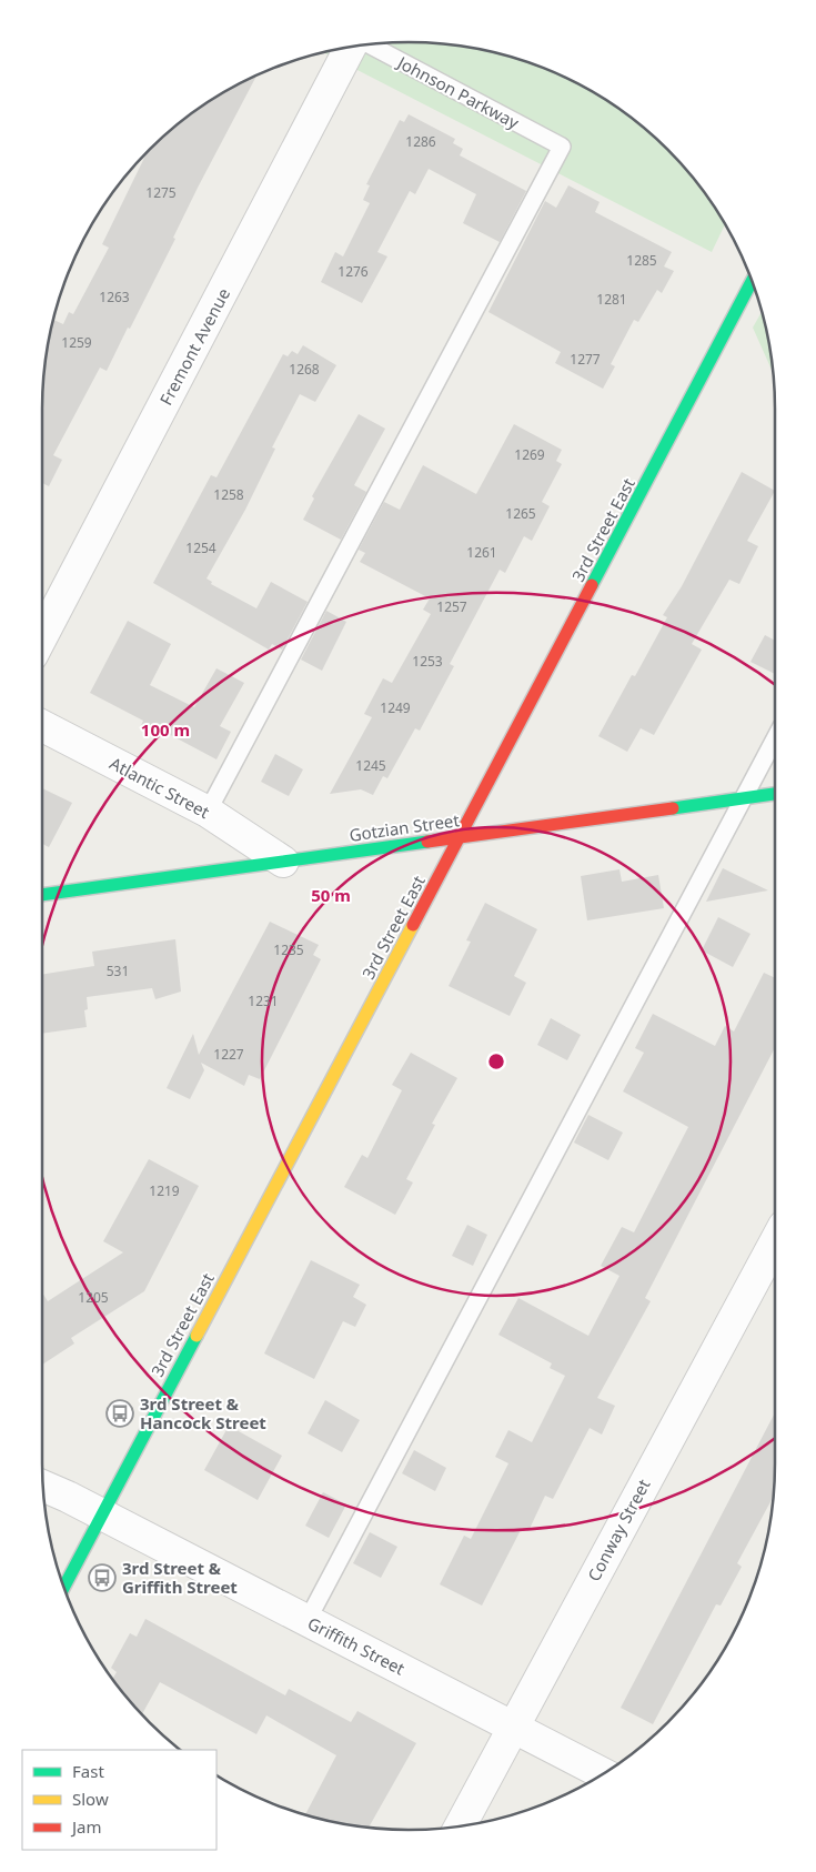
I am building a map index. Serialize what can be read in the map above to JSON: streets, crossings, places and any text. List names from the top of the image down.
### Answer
{
  "streets": {
    "street": [
      "Fremont Avenue",
      "3rd Street East",
      "Atlantic Street",
      "Gotzian Street",
      "Conway Street",
      "Griffith Street"
    ],
    "lane": ["Johnson Parkway"]
  },
  "crossings": [
    ["Johnson Parkway", "Atlantic Street"],
    ["3rd Street East", "Gotzian Street"],
    ["3rd Street East", "Griffith Street"],
    ["Atlantic Street", "Gotzian Street"],
    ["Conway Street", "Griffith Street"]
  ],
  "places": {
    "bus stop": ["3rd Street & Hancock Street", "3rd Street & Griffith Street"]
  },
  "house_numbers": [
    "1286",
    "1275",
    "1285",
    "1276",
    "1263",
    "1281",
    "1259",
    "1277",
    "1268",
    "1269",
    "1258",
    "1265",
    "1254",
    "1261",
    "1257",
    "1253",
    "1249",
    "1245",
    "1235",
    "531",
    "1231",
    "1227",
    "1219",
    "1205"
  ],
  "legend": ["Fast", "Slow", "Jam"],
  "rings": ["100 m", "50 m"]
}
